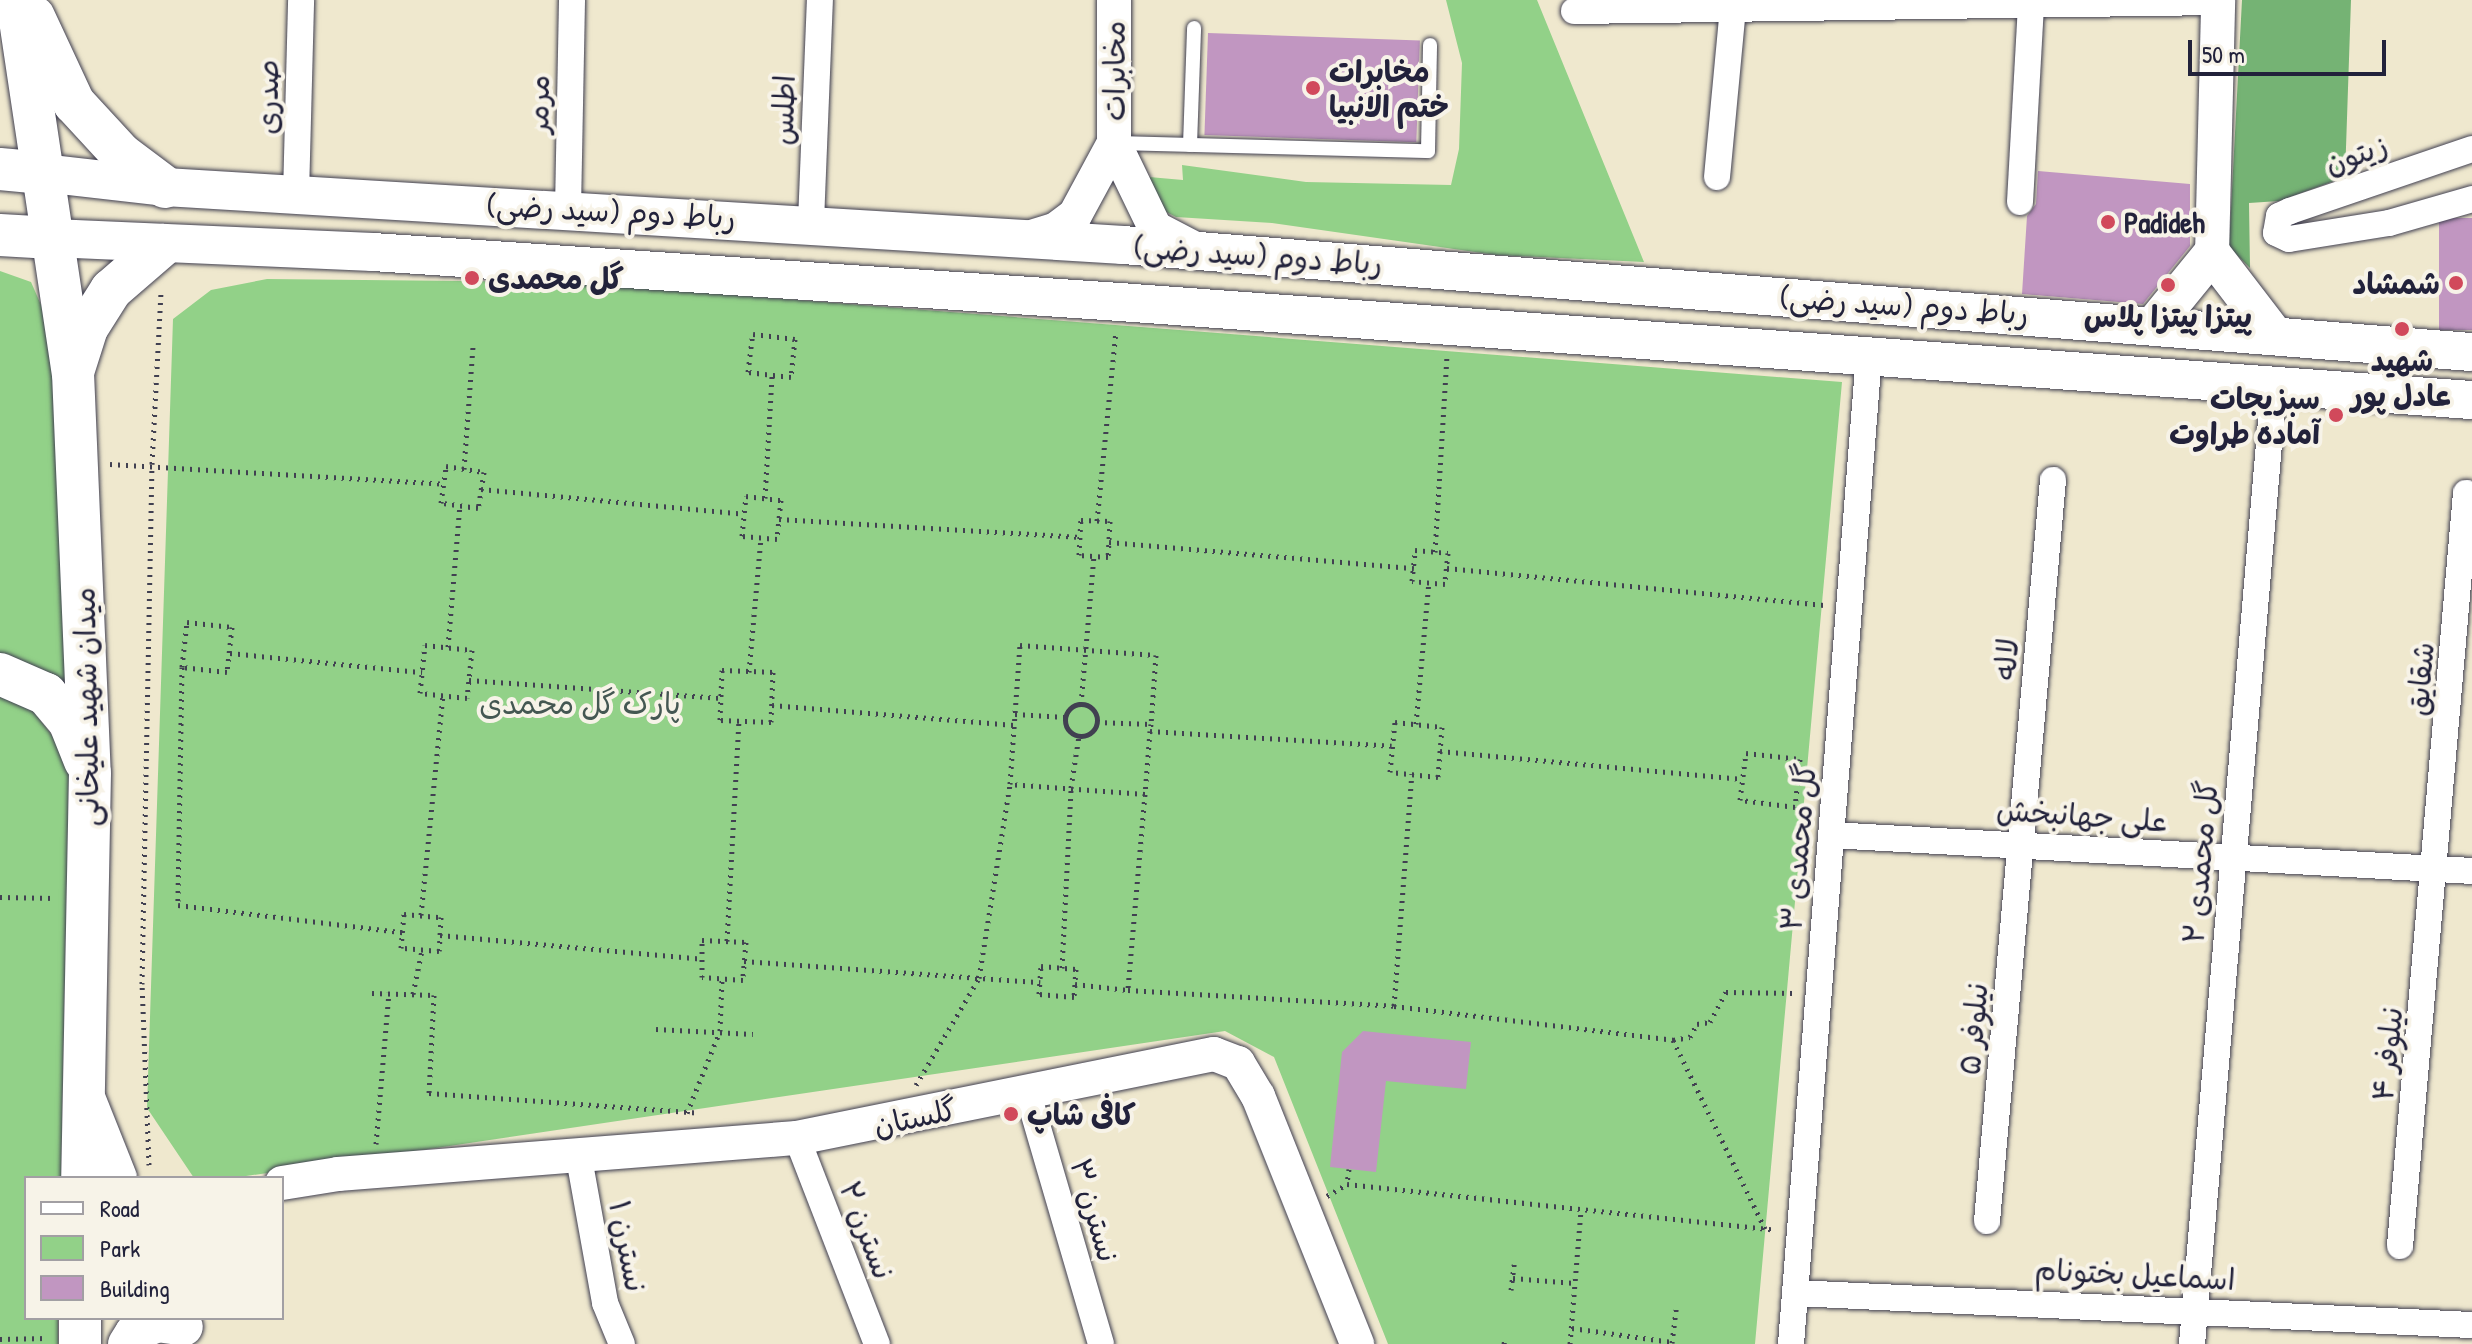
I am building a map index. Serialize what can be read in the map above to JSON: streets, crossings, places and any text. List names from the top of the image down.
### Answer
{
  "streets": {
    "main road": ["رباط دوم (سید رضی)", "میدان شهید علیخانی"],
    "street": [
      "مخابرات",
      "صدری",
      "مرمر",
      "اطلس",
      "زیتون",
      "لاله",
      "شقایق",
      "علی جهانبخش",
      "گل محمدی ۳",
      "گل محمدی ۲",
      "نیلوفر ۵",
      "نیلوفر ۴",
      "گلستان",
      "نسترن ۳",
      "نسترن ۲",
      "نسترن ۱",
      "اسماعیل بختونام"
    ]
  },
  "crossings": [
    ["صدری", "رباط دوم (سید رضی)"],
    ["مرمر", "رباط دوم (سید رضی)"],
    ["اطلس", "رباط دوم (سید رضی)"],
    ["رباط دوم (سید رضی)", "میدان شهید علیخانی"],
    ["رباط دوم (سید رضی)", "گل محمدی ۳"],
    ["رباط دوم (سید رضی)", "گل محمدی ۲"],
    ["لاله", "علی جهانبخش"],
    ["لاله", "نیلوفر ۵"],
    ["شقایق", "علی جهانبخش"],
    ["شقایق", "نیلوفر ۴"],
    ["علی جهانبخش", "گل محمدی ۳"],
    ["علی جهانبخش", "گل محمدی ۲"],
    ["علی جهانبخش", "نیلوفر ۵"],
    ["علی جهانبخش", "نیلوفر ۴"],
    ["گل محمدی ۳", "اسماعیل بختونام"],
    ["گل محمدی ۲", "اسماعیل بختونام"],
    ["گلستان", "نسترن ۳"],
    ["گلستان", "نسترن ۲"],
    ["گلستان", "نسترن ۱"]
  ],
  "parks": ["پارک گل محمدی"],
  "places": [
    "مخابرات ختم الانبیا",
    "Padideh",
    "گل محمدی",
    "شمشاد",
    "پیتزا پیتزا پلاس",
    "شهید عادل پور",
    "سبزیجات آماده طراوت",
    "کافی شاپ"
  ],
  "legend": ["Road", "Park", "Building"],
  "scale_bar": "50 m"
}
